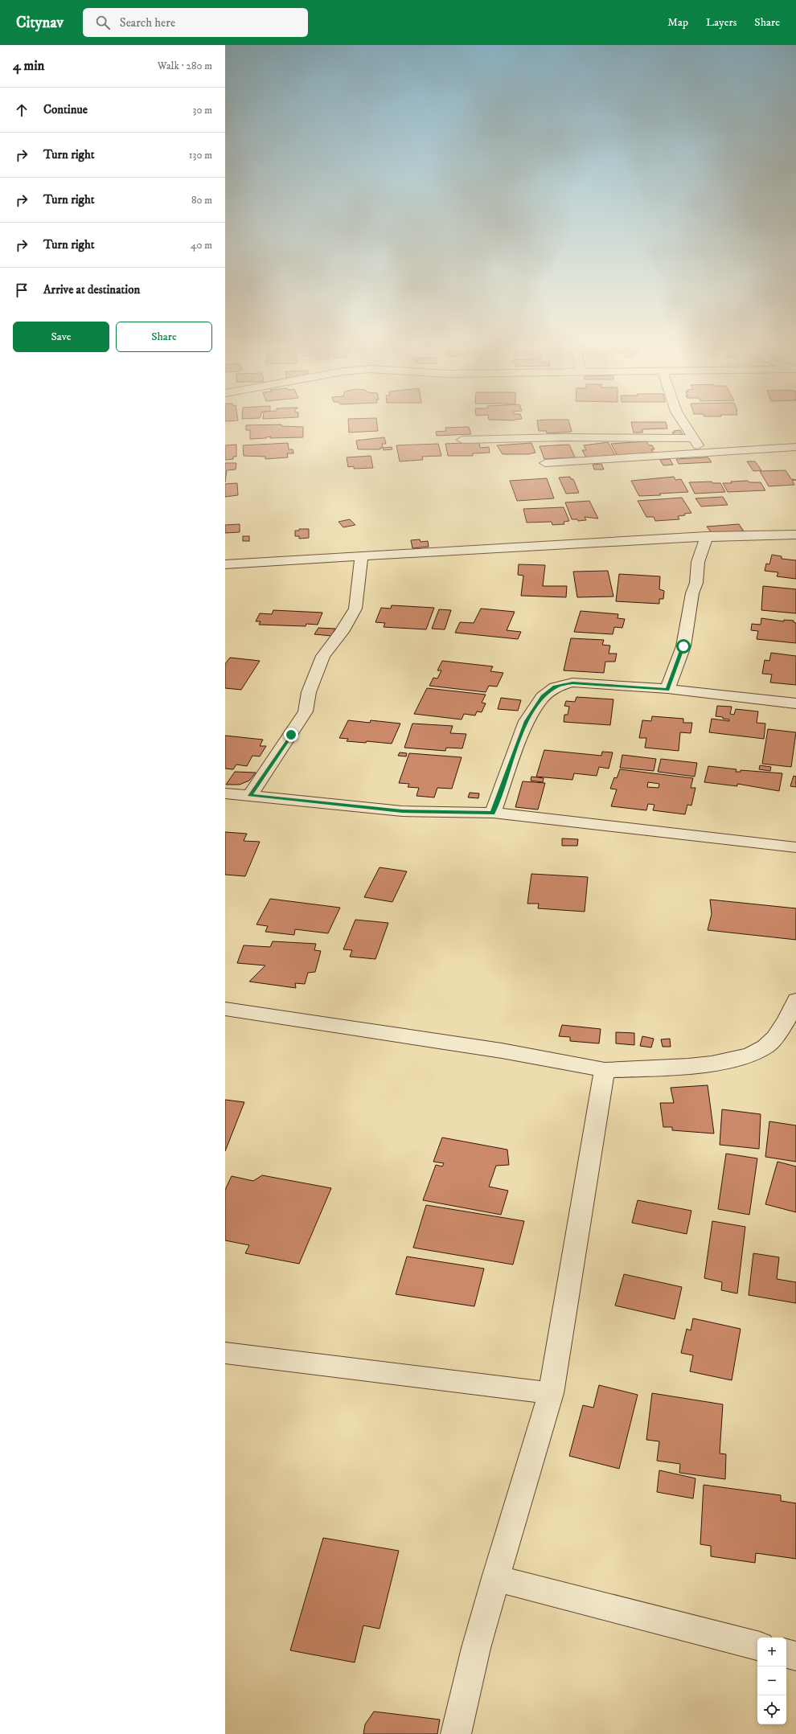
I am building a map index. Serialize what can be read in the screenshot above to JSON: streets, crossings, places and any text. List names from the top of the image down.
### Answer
{
  "page": {
    "header": "Citynav",
    "search": "Search here",
    "nav": ["Map", "Layers", "Share"],
    "heading": ["4 min", "Walk · 280 m"],
    "list": [
      ["Continue", "30 m"],
      ["Turn right", "130 m"],
      ["Turn right", "80 m"],
      ["Turn right", "40 m"],
      "Arrive at destination"
    ],
    "buttons": ["Save", "Share"],
    "map_buttons": ["+", "−"]
  }
}
